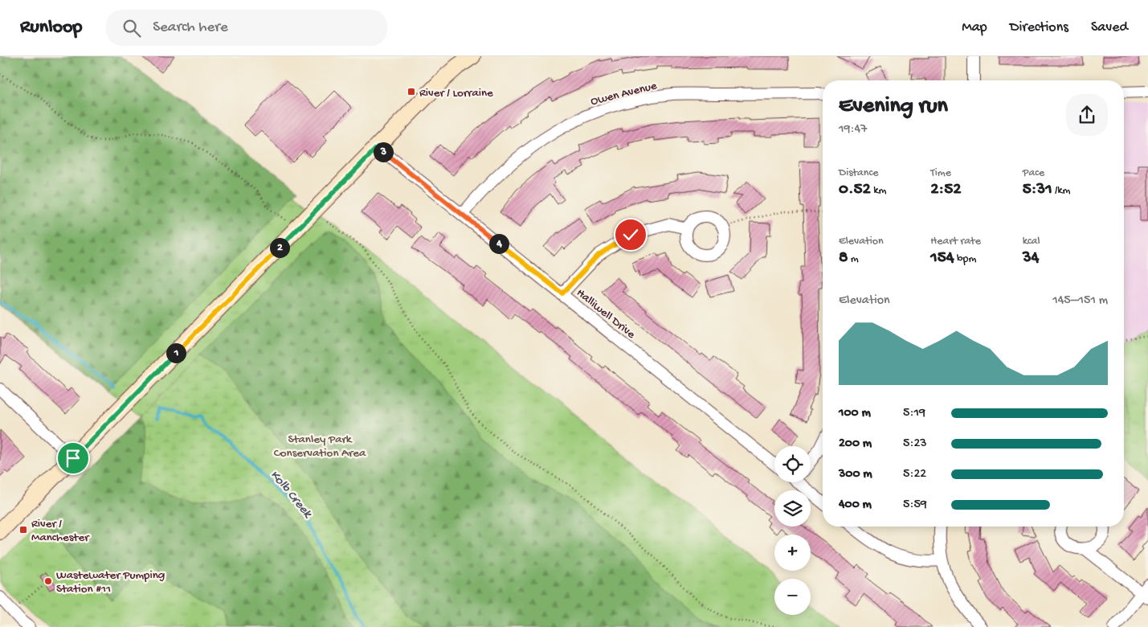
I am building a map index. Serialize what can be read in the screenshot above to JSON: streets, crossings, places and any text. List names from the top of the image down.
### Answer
{
  "streets": {
    "street": ["Owen Avenue", "Halliwell Drive"]
  },
  "crossings": [
    ["Owen Avenue", "Halliwell Drive"]
  ],
  "water": ["Kolb Creek"],
  "parks": ["Stanley Park Conservation Area"],
  "places": {
    "transit": ["River / Lorraine", "River / Manchester"],
    "other": ["Wastewater Pumping Station #11"]
  },
  "page": {
    "header": "Runloop",
    "search": "Search here",
    "nav": ["Map", "Directions", "Saved"],
    "heading": ["Evening run", "19:47"],
    "pins": [
      "3",
      "4",
      "2",
      "1"
    ],
    "stats": [
      ["Distance", "0.52 km"],
      ["Time", "2:52"],
      ["Pace", "5:31 /km"],
      ["Elevation", "8 m"],
      ["Heart rate", "154 bpm"],
      ["kcal", "34"]
    ],
    "chart": ["Elevation", "145–151 m"],
    "list": [
      {
        "name": "100 m",
        "note": "5:19"
      },
      {
        "name": "200 m",
        "note": "5:23"
      },
      {
        "name": "300 m",
        "note": "5:22"
      },
      {
        "name": "400 m",
        "note": "5:59"
      }
    ],
    "map_buttons": ["+", "−"]
  }
}
